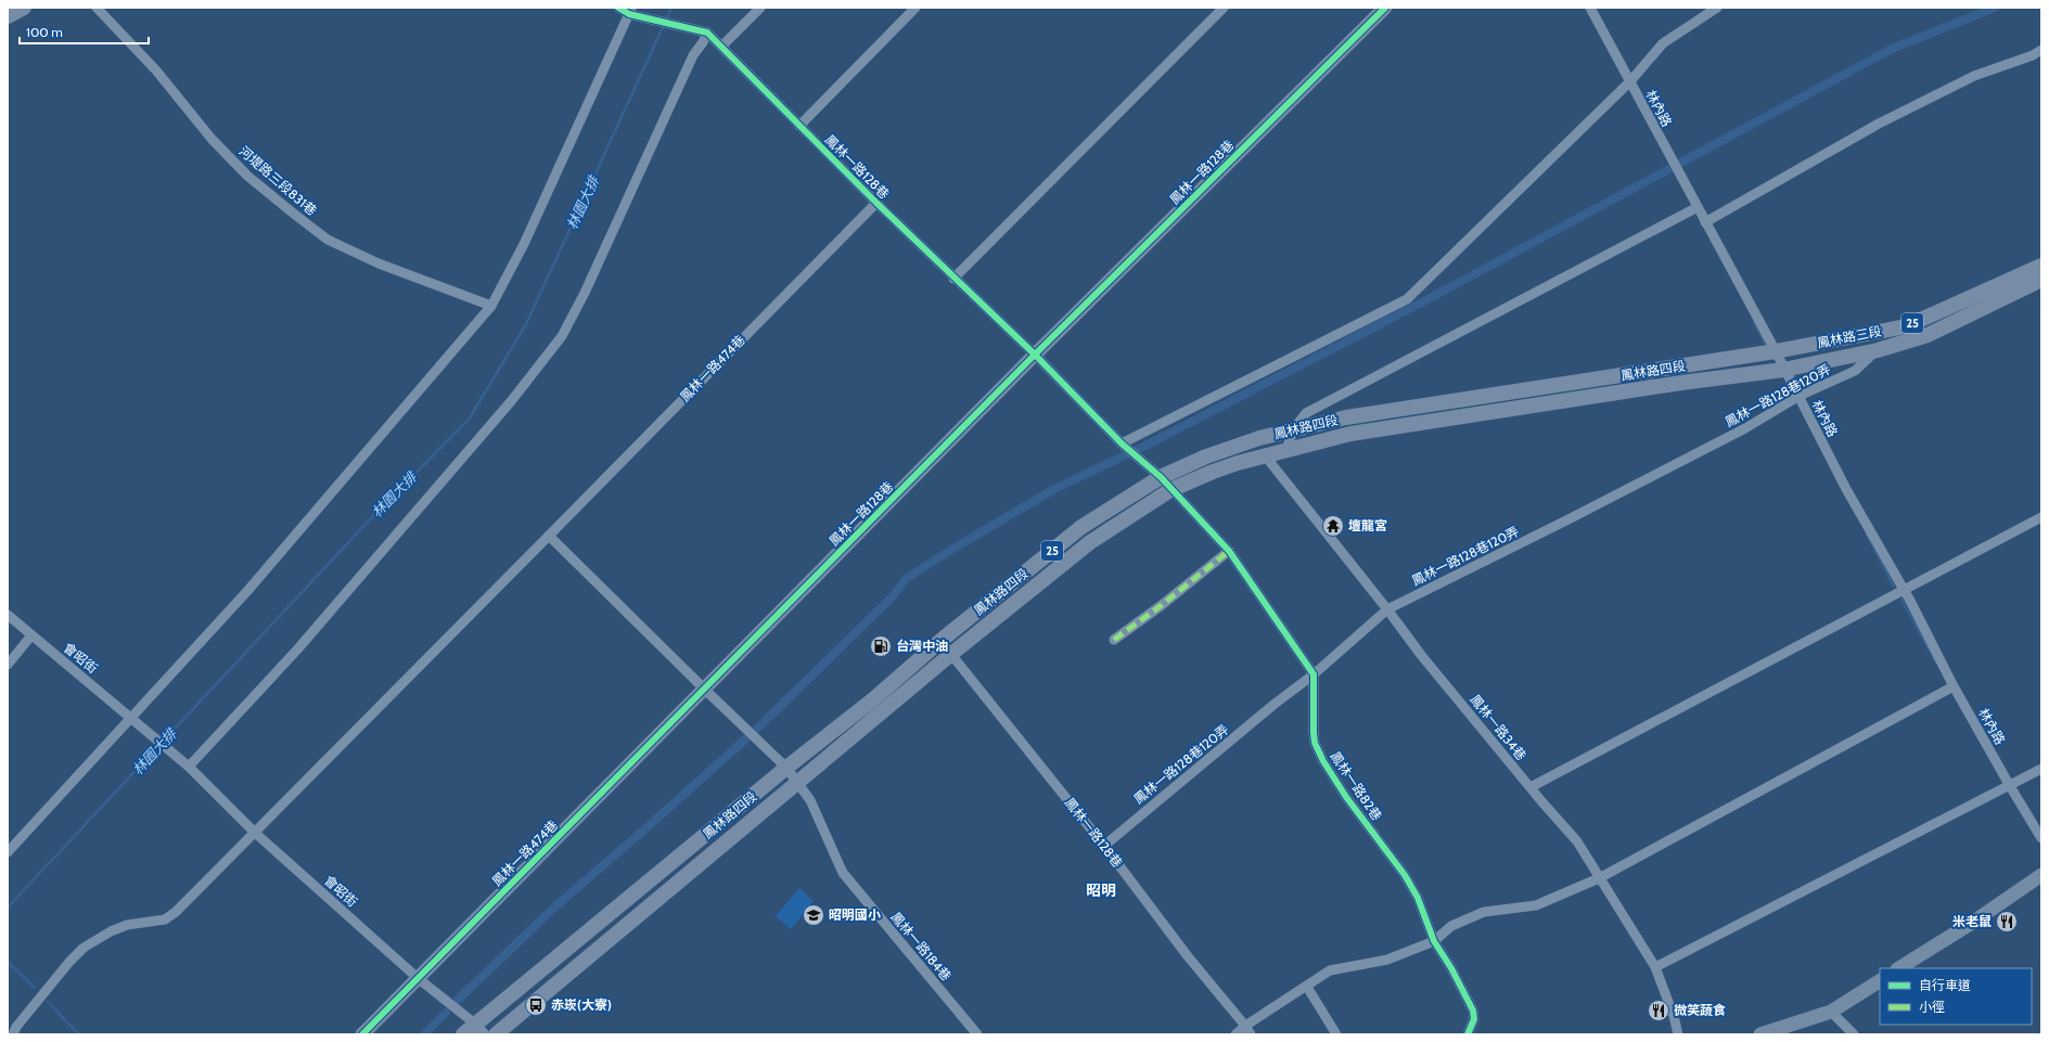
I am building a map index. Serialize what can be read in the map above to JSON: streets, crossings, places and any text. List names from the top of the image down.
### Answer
{
  "streets": {
    "main road": ["25", "鳳林路三段", "鳳林路四段"],
    "street": [
      "林內路",
      "鳳林一路128巷",
      "河堤路三段831巷",
      "鳳林一路474巷",
      "鳳林一路128巷120弄",
      "會昭街",
      "鳳林一路34巷",
      "鳳林一路82巷",
      "鳳林一路184巷"
    ]
  },
  "crossings": [
    ["林內路", "鳳林路三段"],
    ["林內路", "鳳林路四段"],
    ["林內路", "鳳林一路128巷120弄"],
    ["鳳林一路128巷", "鳳林一路474巷"],
    ["鳳林一路128巷", "鳳林路四段"],
    ["鳳林一路128巷", "鳳林一路128巷120弄"],
    ["鳳林路三段", "鳳林路四段"],
    ["鳳林路三段", "鳳林一路128巷120弄"],
    ["鳳林一路474巷", "會昭街"],
    ["鳳林路四段", "會昭街"],
    ["鳳林路四段", "鳳林一路34巷"],
    ["鳳林路四段", "鳳林一路184巷"],
    ["鳳林一路128巷120弄", "鳳林一路34巷"],
    ["鳳林一路128巷120弄", "鳳林一路82巷"]
  ],
  "districts": ["昭明"],
  "water": ["林園大排"],
  "places": {
    "temple": ["壇龍宮"],
    "fuel station": ["台灣中油"],
    "school or university": ["昭明國小"],
    "restaurant": ["米老鼠", "微笑蔬食"],
    "bus stop": ["赤崁(大寮)"]
  },
  "legend": ["自行車道", "小徑"],
  "scale_bar": "100 m"
}
